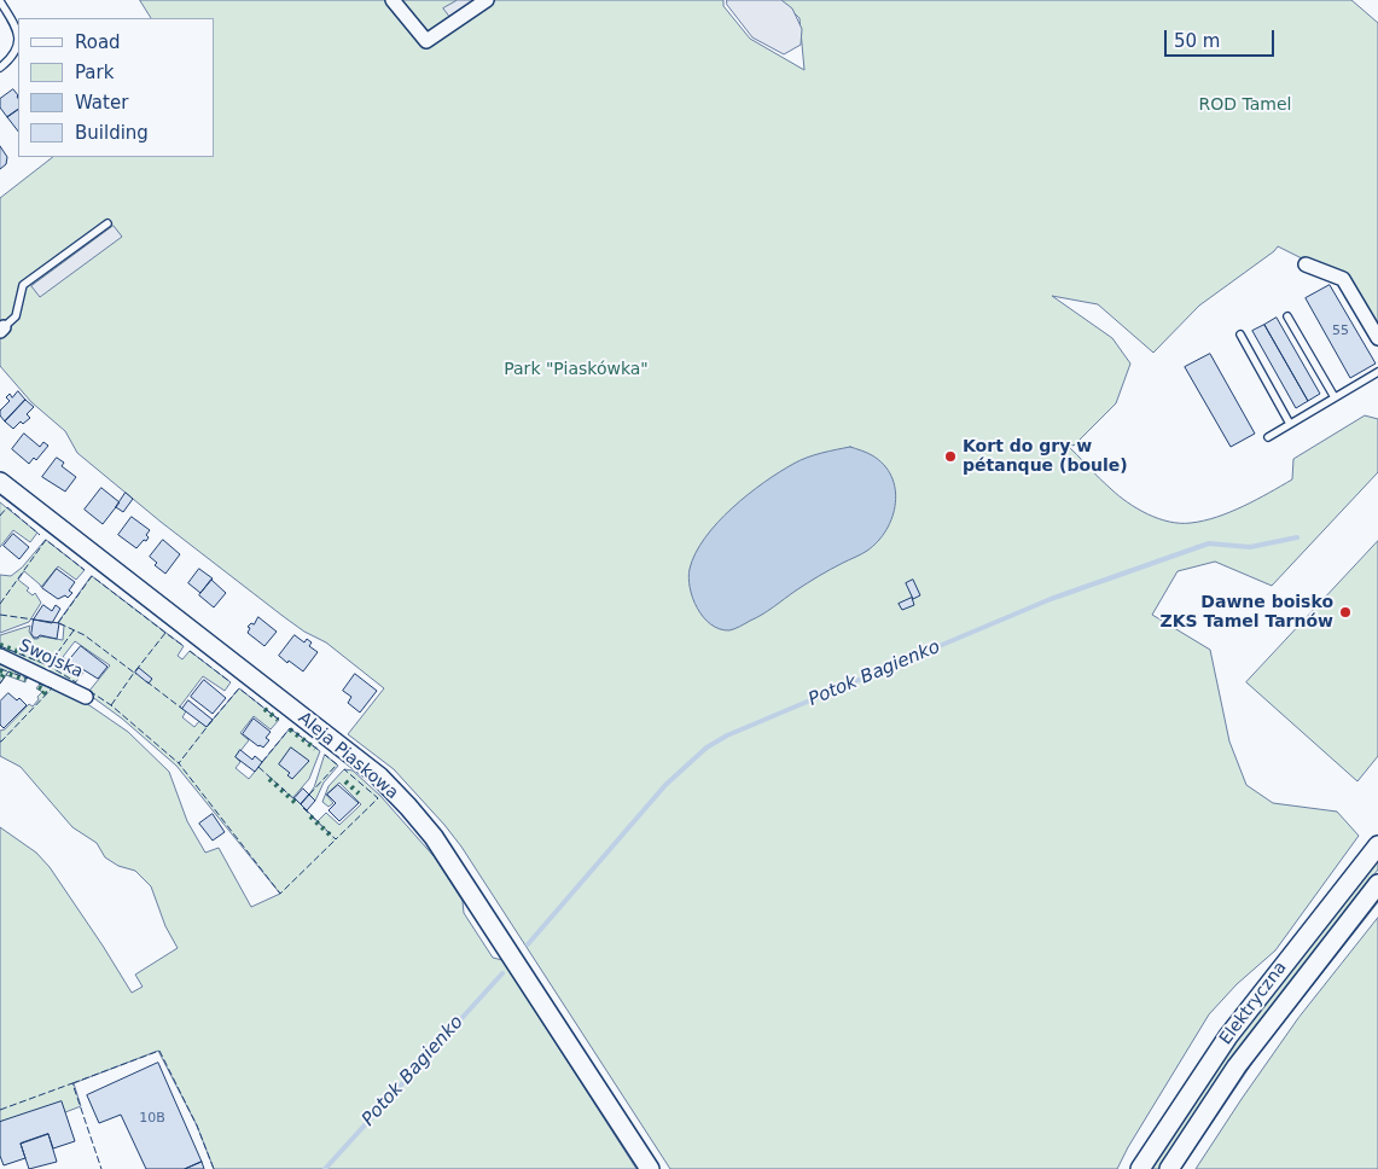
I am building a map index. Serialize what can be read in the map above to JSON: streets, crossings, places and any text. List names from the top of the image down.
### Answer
{
  "streets": {
    "street": ["Swojska", "Aleja Piaskowa", "Elektryczna"]
  },
  "water": ["Potok Bagienko"],
  "parks": ["ROD Tamel", "Park \"Piaskówka\""],
  "places": ["Kort do gry w pétanque (boule)", "Dawne boisko ZKS Tamel Tarnów"],
  "house_numbers": ["55", "10B"],
  "legend": [
    "Road",
    "Park",
    "Water",
    "Building"
  ],
  "scale_bar": "50 m"
}
